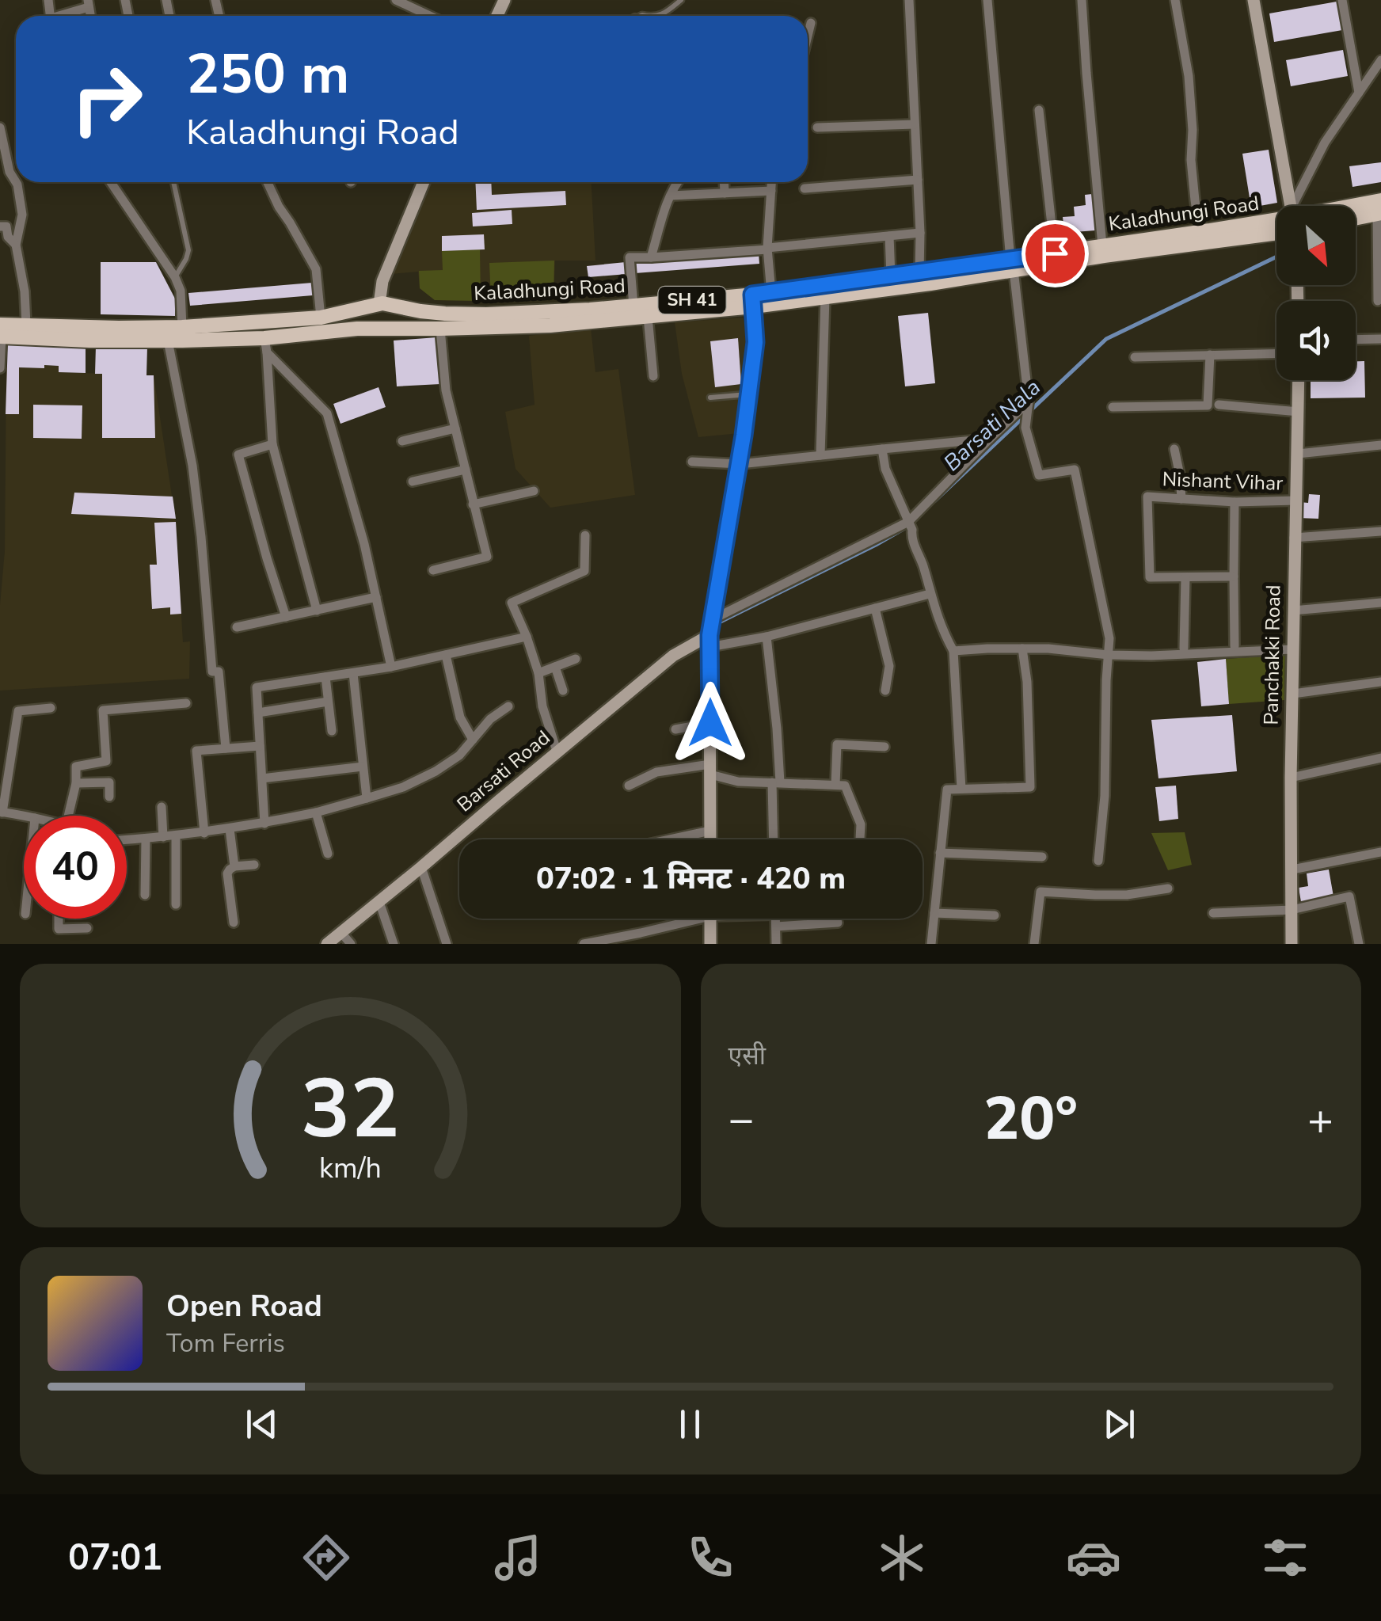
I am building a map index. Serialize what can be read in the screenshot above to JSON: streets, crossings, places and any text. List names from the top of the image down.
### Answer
{
  "streets": {
    "main road": ["Kaladhungi Road", "SH 41"],
    "street": ["Nishant Vihar", "Panchakki Road", "Barsati Road"]
  },
  "crossings": [
    ["Nishant Vihar", "Panchakki Road"]
  ],
  "water": ["Barsati Nala"],
  "north": "bottom right",
  "page": {
    "turn": ["250 m", "Kaladhungi Road"],
    "limit": "40",
    "trip": "07:02 · 1 मिनट · 420 m",
    "tile": "एसी",
    "heat": ["−", "20°", "+"],
    "song": ["Open Road", "Tom Ferris"],
    "tabs": "07:01",
    "gauge": ["32", "km/h"]
  }
}
